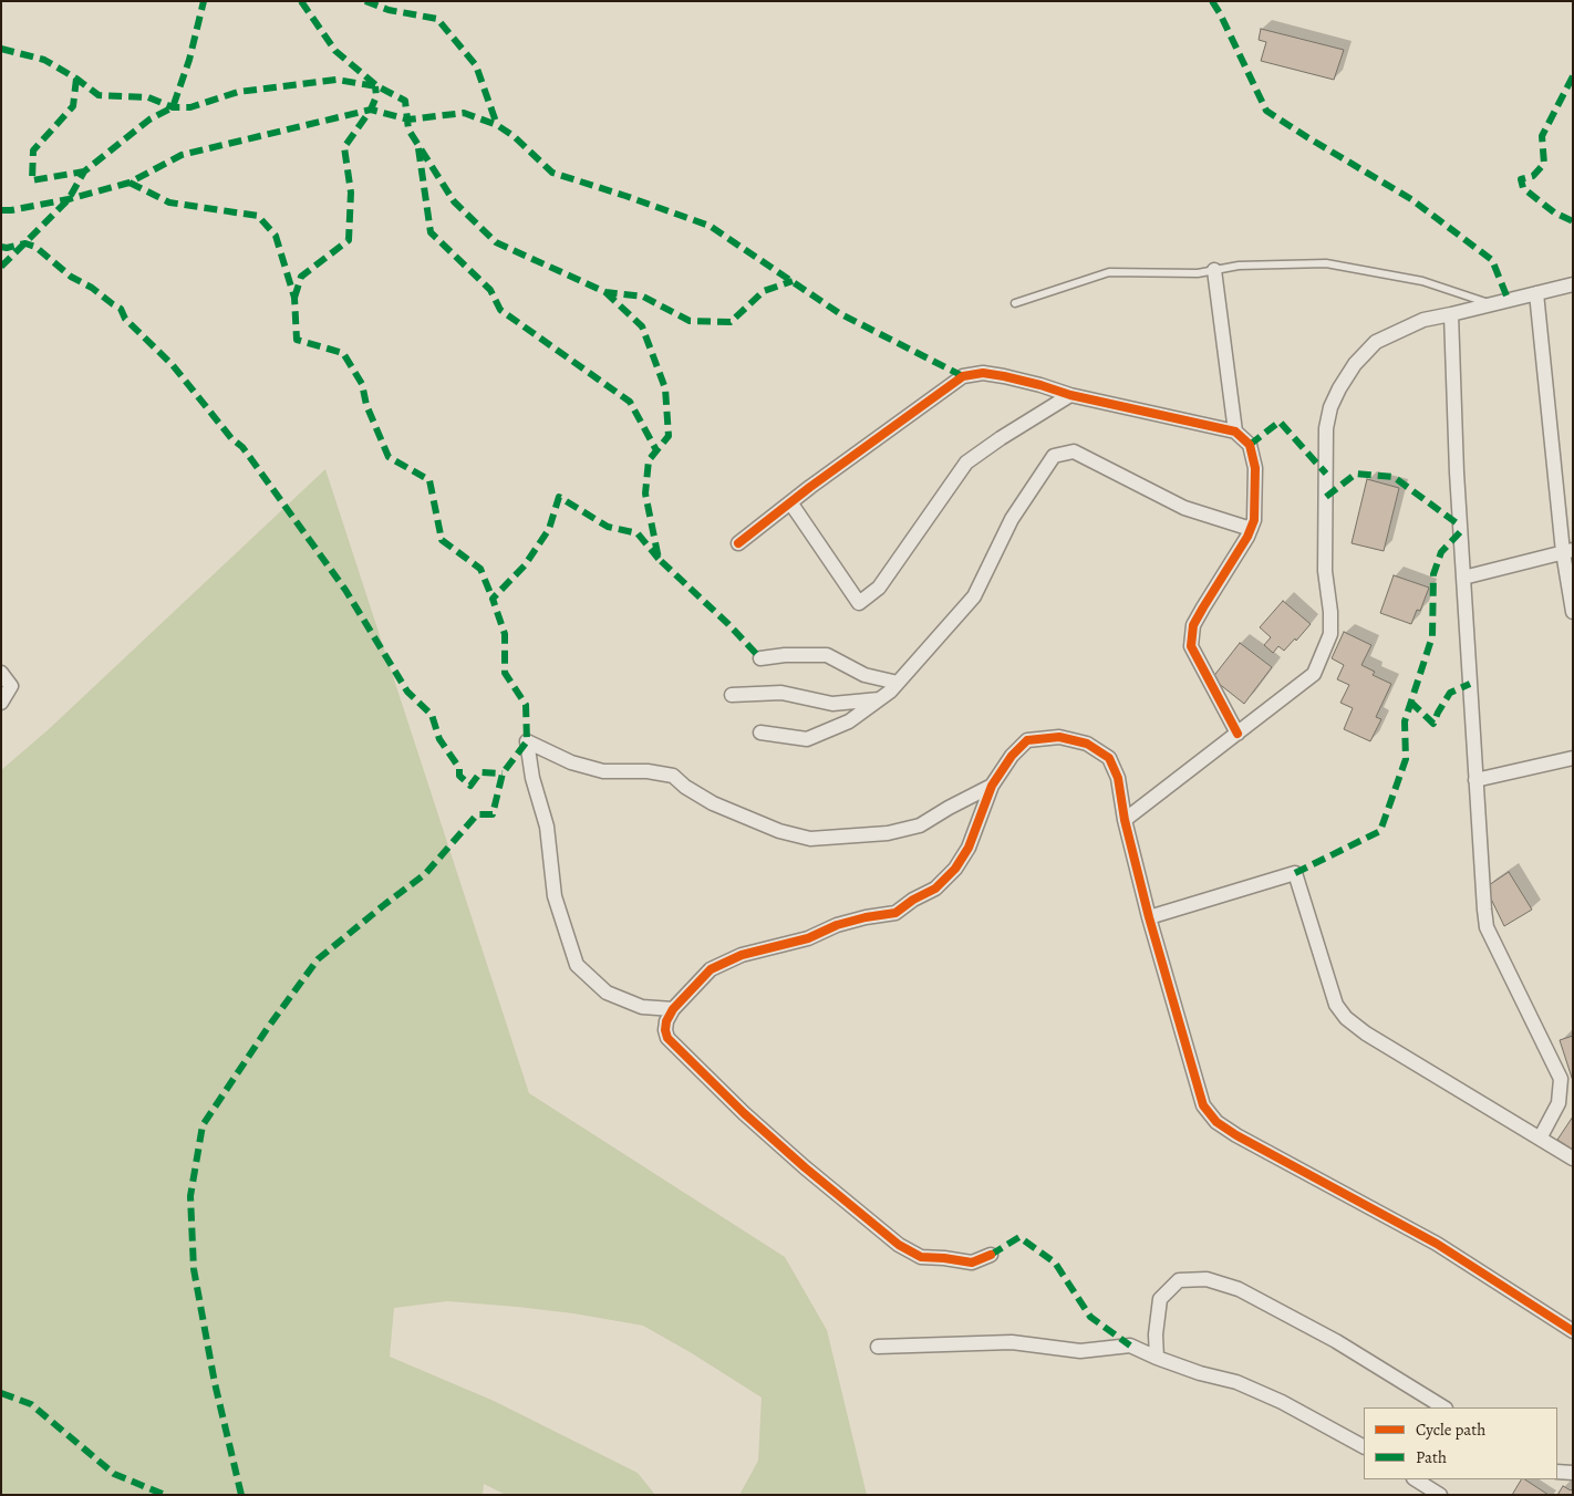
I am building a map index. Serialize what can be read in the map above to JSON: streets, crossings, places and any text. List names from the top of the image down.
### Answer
{
  "legend": ["Cycle path", "Path"]
}
